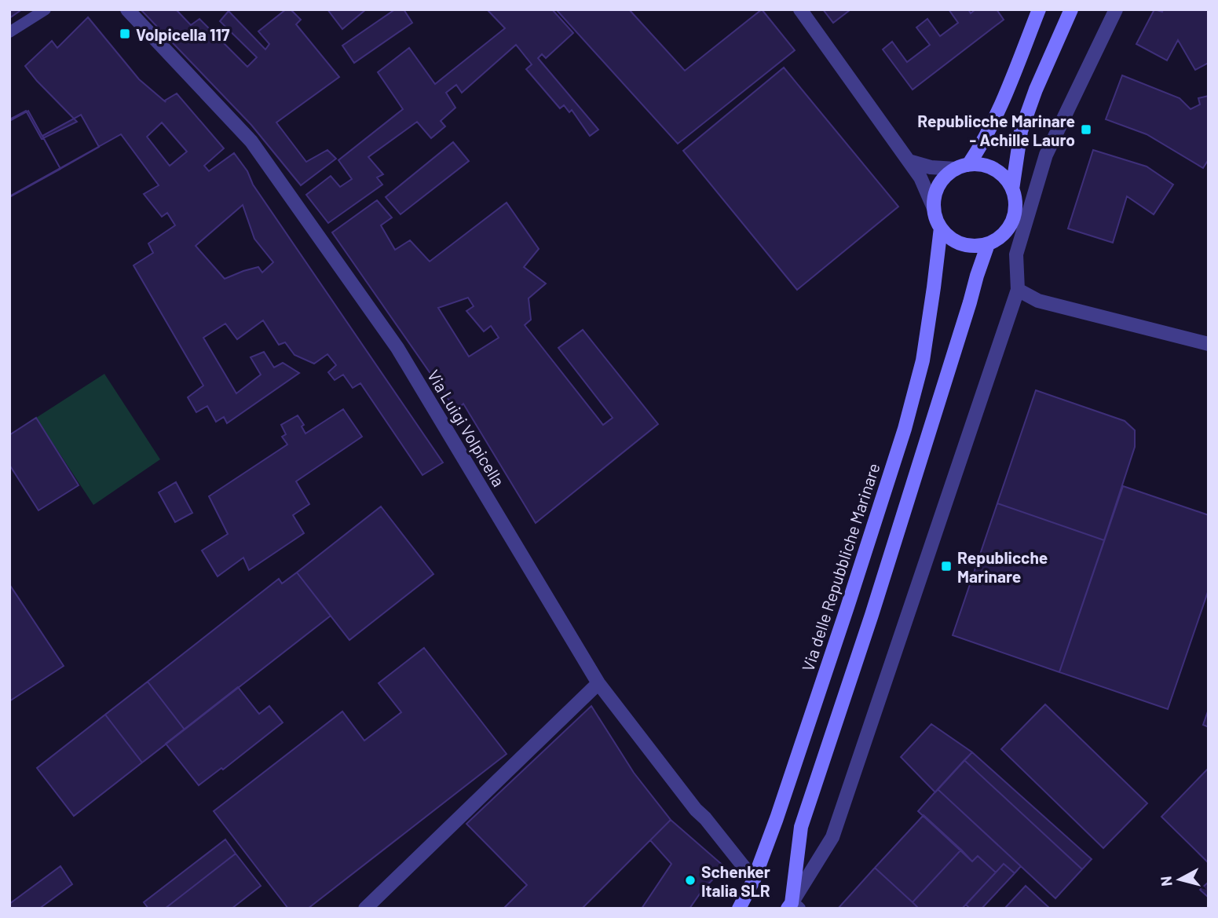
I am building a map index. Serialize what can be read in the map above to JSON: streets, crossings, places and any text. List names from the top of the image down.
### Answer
{
  "streets": {
    "main road": ["Via delle Repubbliche Marinare"],
    "street": ["Via Luigi Volpicella"]
  },
  "crossings": [
    ["Via Luigi Volpicella", "Via delle Repubbliche Marinare"]
  ],
  "places": {
    "transit": ["Volpicella 117", "Republicche Marinare - Achille Lauro", "Republicche Marinare"],
    "other": ["Schenker Italia SLR"]
  },
  "north": "left"
}
